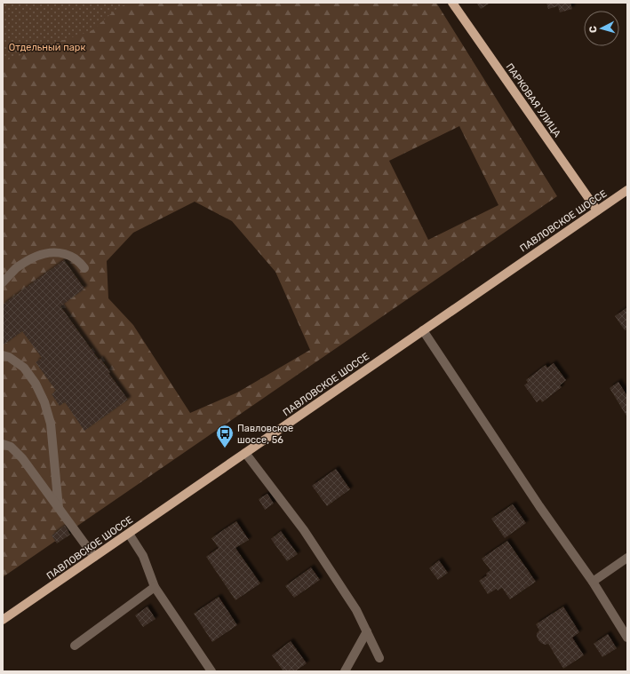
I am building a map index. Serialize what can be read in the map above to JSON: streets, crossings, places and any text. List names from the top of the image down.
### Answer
{
  "streets": {
    "main road": ["ПАРКОВАЯ УЛИЦА", "ПАВЛОВСКОЕ ШОССЕ"]
  },
  "crossings": [
    ["ПАРКОВАЯ УЛИЦА", "ПАВЛОВСКОЕ ШОССЕ"]
  ],
  "parks": ["Отдельный парк"],
  "places": {
    "bus stop": ["Павловское шоссе, 56"]
  },
  "north": "left"
}
